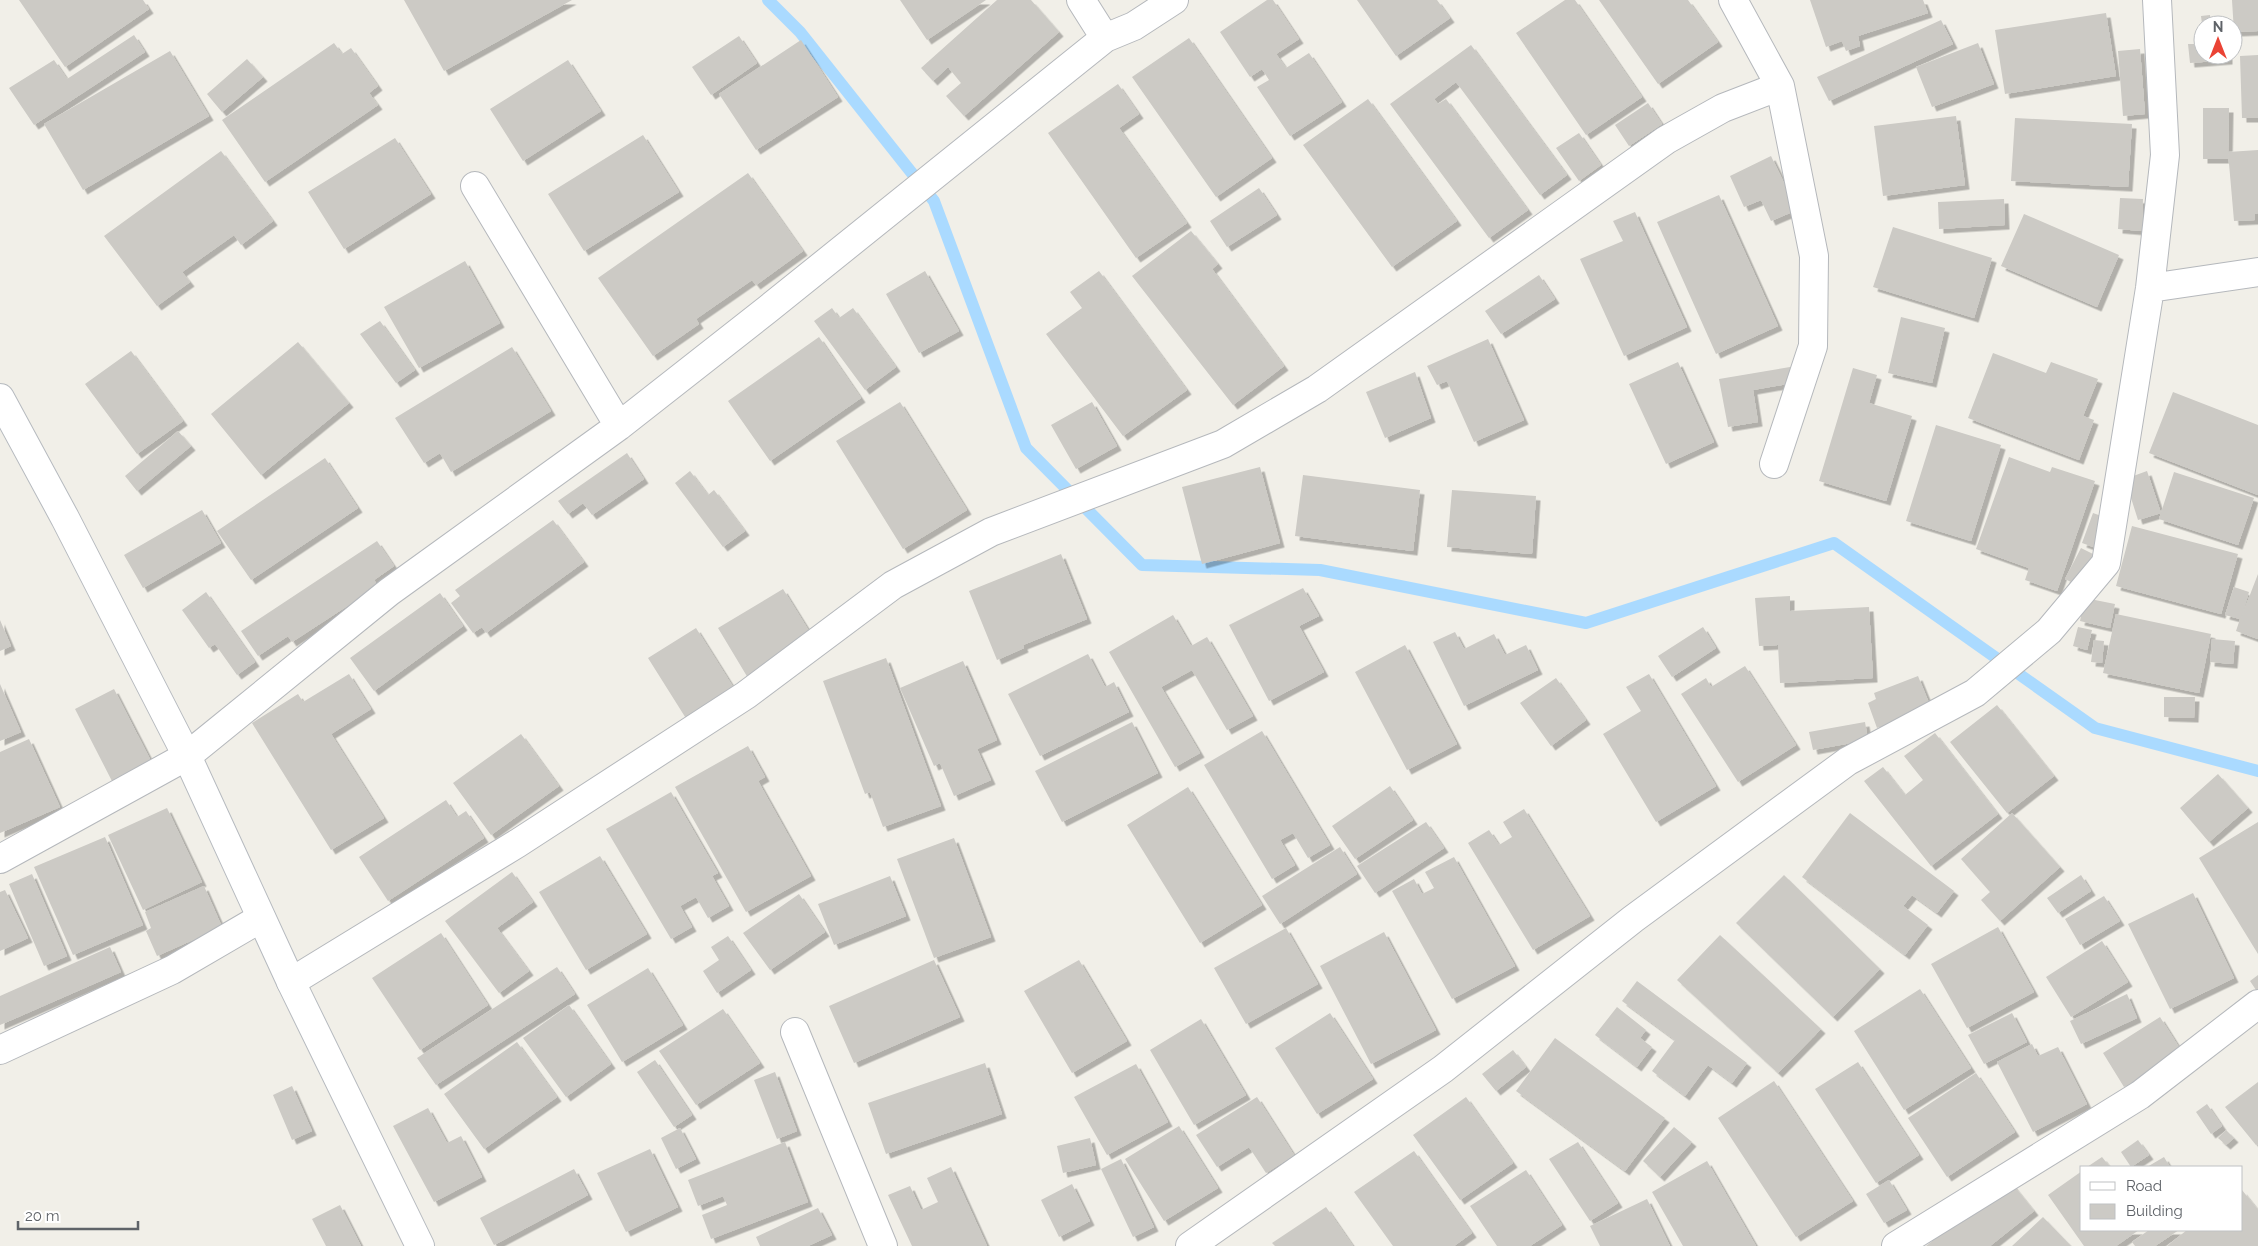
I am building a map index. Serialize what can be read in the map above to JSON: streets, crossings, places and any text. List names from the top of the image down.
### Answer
{
  "legend": ["Road", "Building"],
  "scale_bar": "20 m",
  "north": "top"
}
